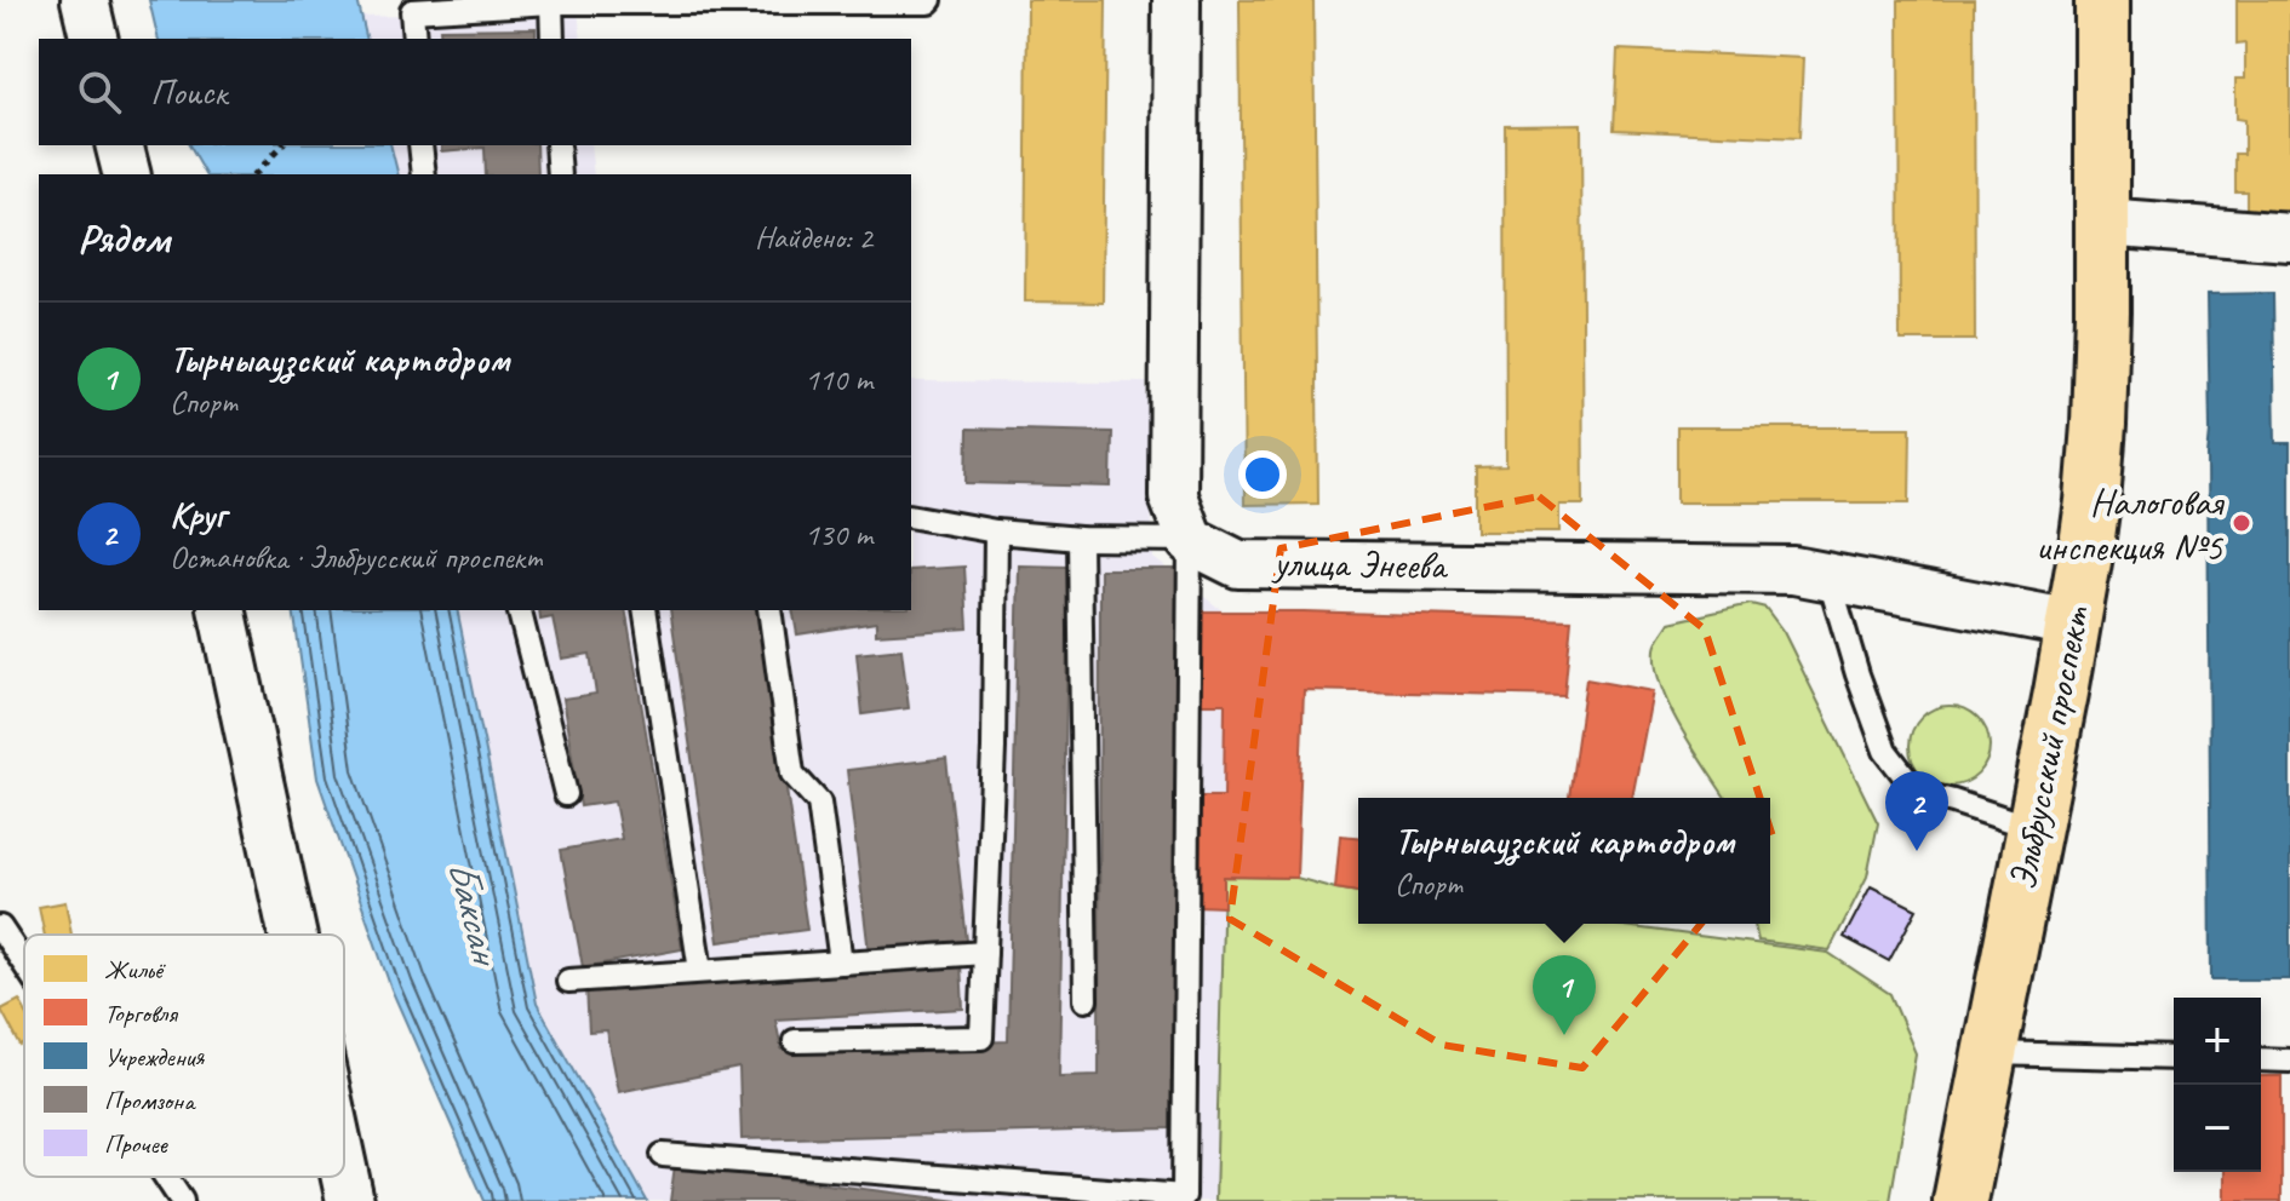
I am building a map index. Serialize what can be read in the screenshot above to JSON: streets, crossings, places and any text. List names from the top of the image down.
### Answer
{
  "streets": {
    "main road": ["Эльбрусский проспект"],
    "street": ["улица Энеева"]
  },
  "crossings": [
    ["улица Энеева", "Эльбрусский проспект"]
  ],
  "water": ["Баксан"],
  "places": ["Налоговая инспекция №5"],
  "legend": [
    "Жильё",
    "Торговля",
    "Учреждения",
    "Промзона",
    "Прочее"
  ],
  "page": {
    "search": "Поиск",
    "heading": ["Рядом", "Найдено: 2"],
    "list": [
      {
        "mark": "1",
        "name": "Тырныаузский картодром",
        "note": "Спорт",
        "value": "110 m"
      },
      {
        "mark": "2",
        "name": "Круг",
        "note": "Остановка · Эльбрусский проспект",
        "value": "130 m"
      }
    ],
    "pins": ["2", "1"],
    "popup": ["Тырныаузский картодром", "Спорт"],
    "map_buttons": ["+", "−"]
  }
}
